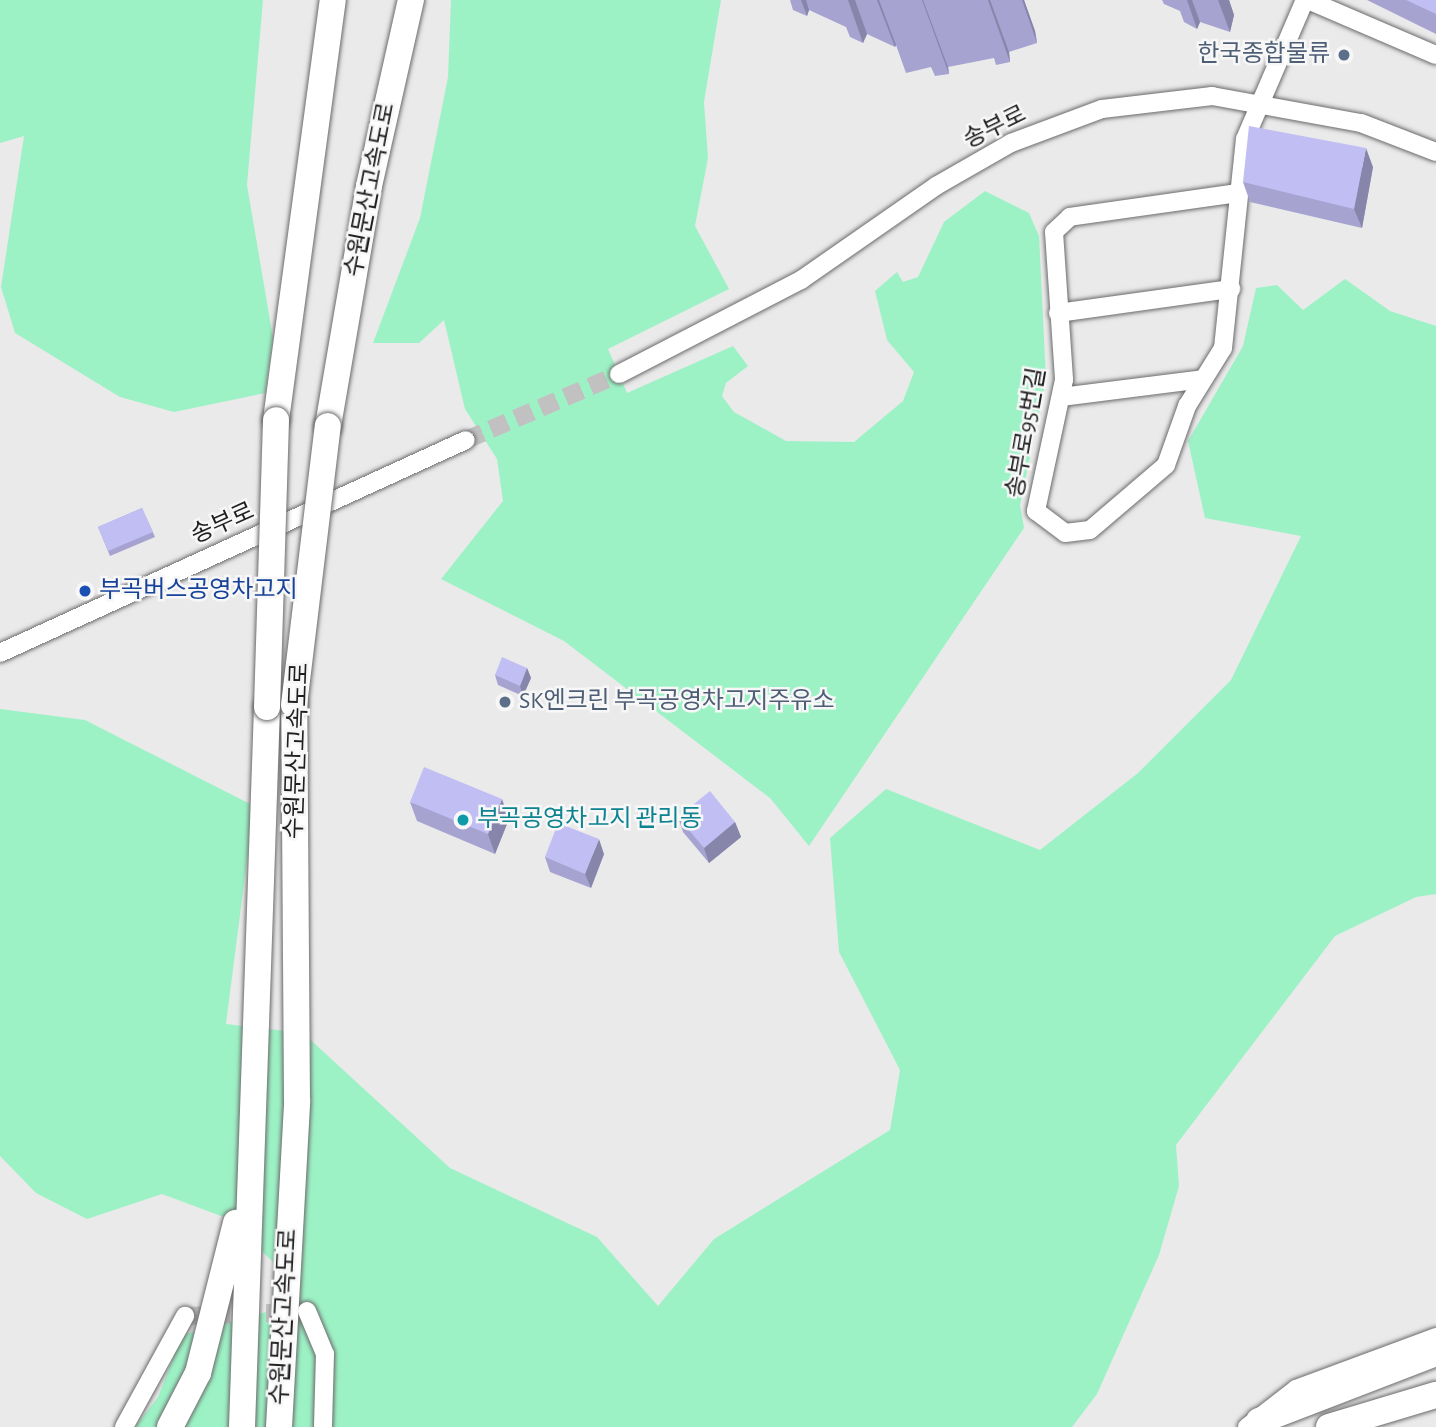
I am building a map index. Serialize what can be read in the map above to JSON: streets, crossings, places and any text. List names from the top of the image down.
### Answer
{
  "streets": {
    "highway": ["수원문산고속도로"],
    "street": ["송부로", "송부로95번길"]
  },
  "crossings": [
    ["송부로", "송부로95번길"]
  ],
  "places": [
    "한국종합물류",
    "부곡버스공영차고지",
    "SK엔크린 부곡공영차고지주유소",
    "부곡공영차고지 관리동"
  ]
}
